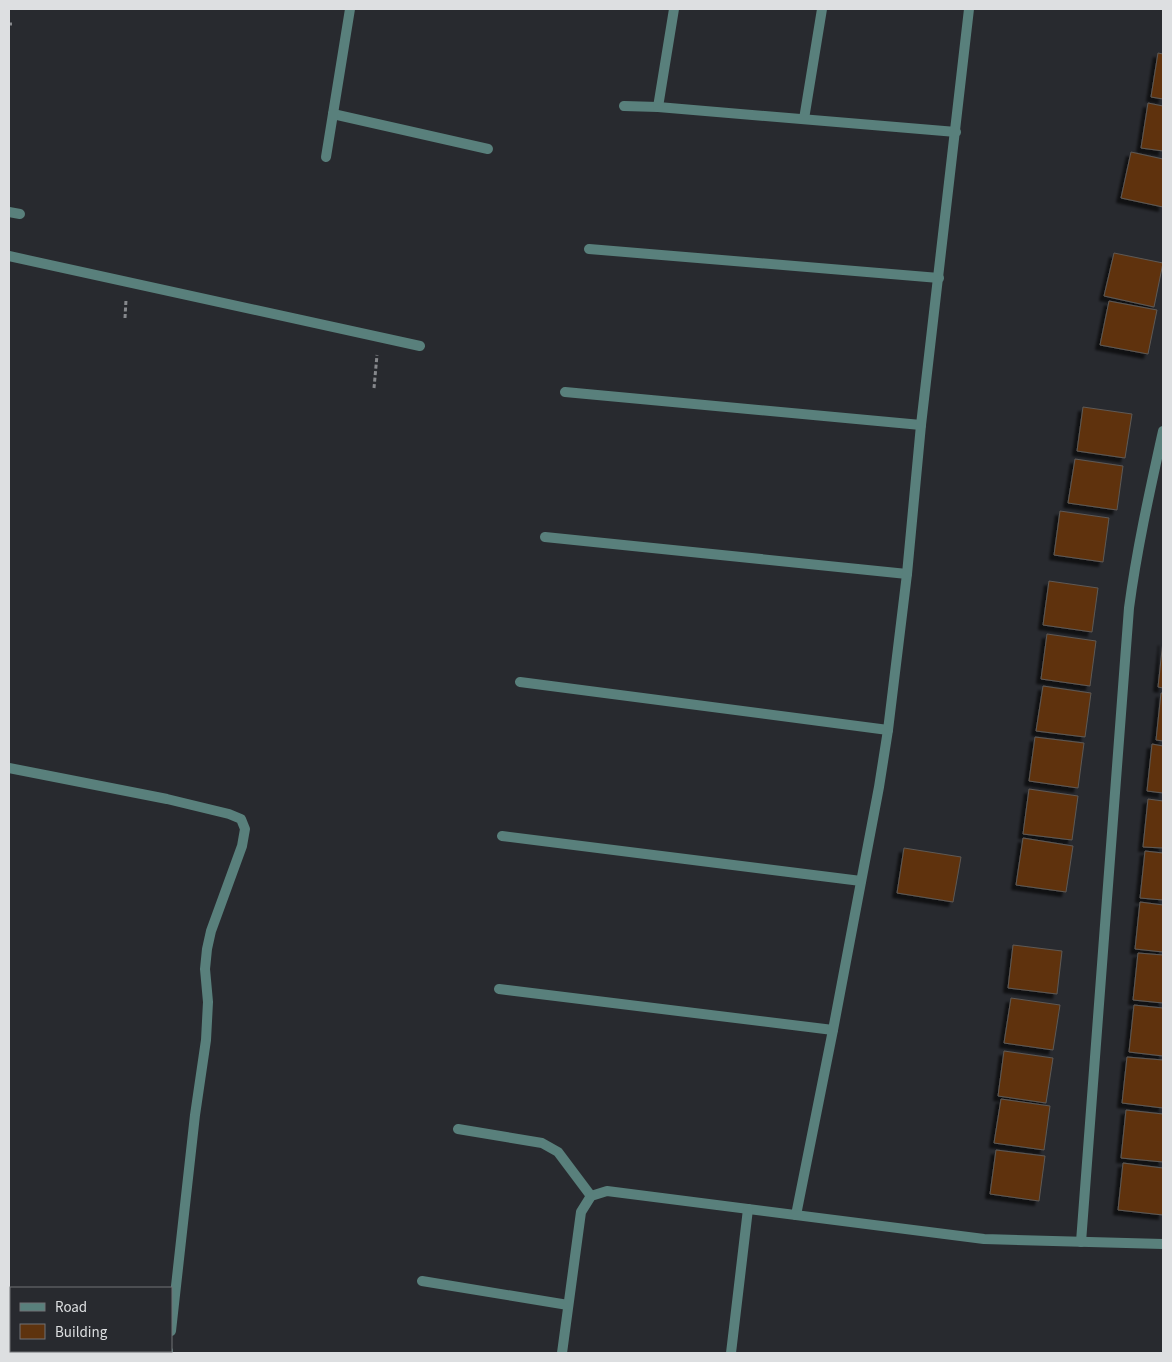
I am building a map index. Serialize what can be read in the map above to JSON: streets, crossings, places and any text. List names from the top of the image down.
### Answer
{
  "legend": ["Road", "Building"]
}
